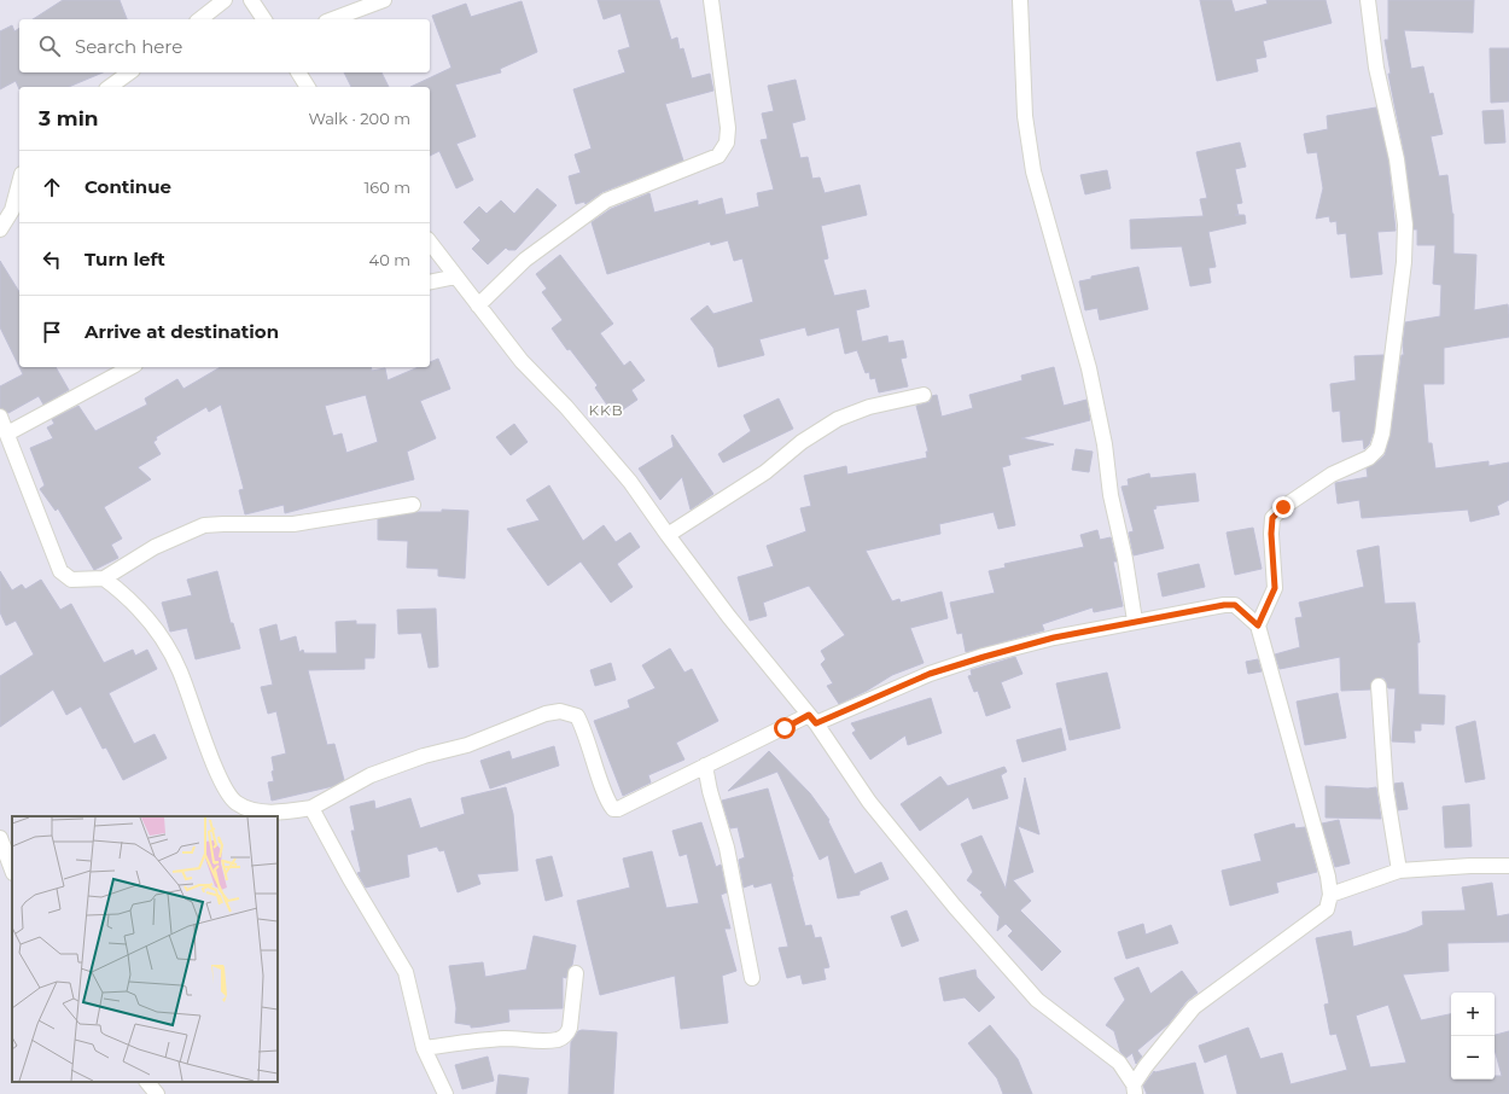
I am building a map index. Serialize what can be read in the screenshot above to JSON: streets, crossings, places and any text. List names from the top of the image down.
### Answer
{
  "districts": ["KKB"],
  "page": {
    "search": "Search here",
    "heading": ["3 min", "Walk · 200 m"],
    "list": [
      ["Continue", "160 m"],
      ["Turn left", "40 m"],
      "Arrive at destination"
    ],
    "map_buttons": ["+", "−"]
  }
}
